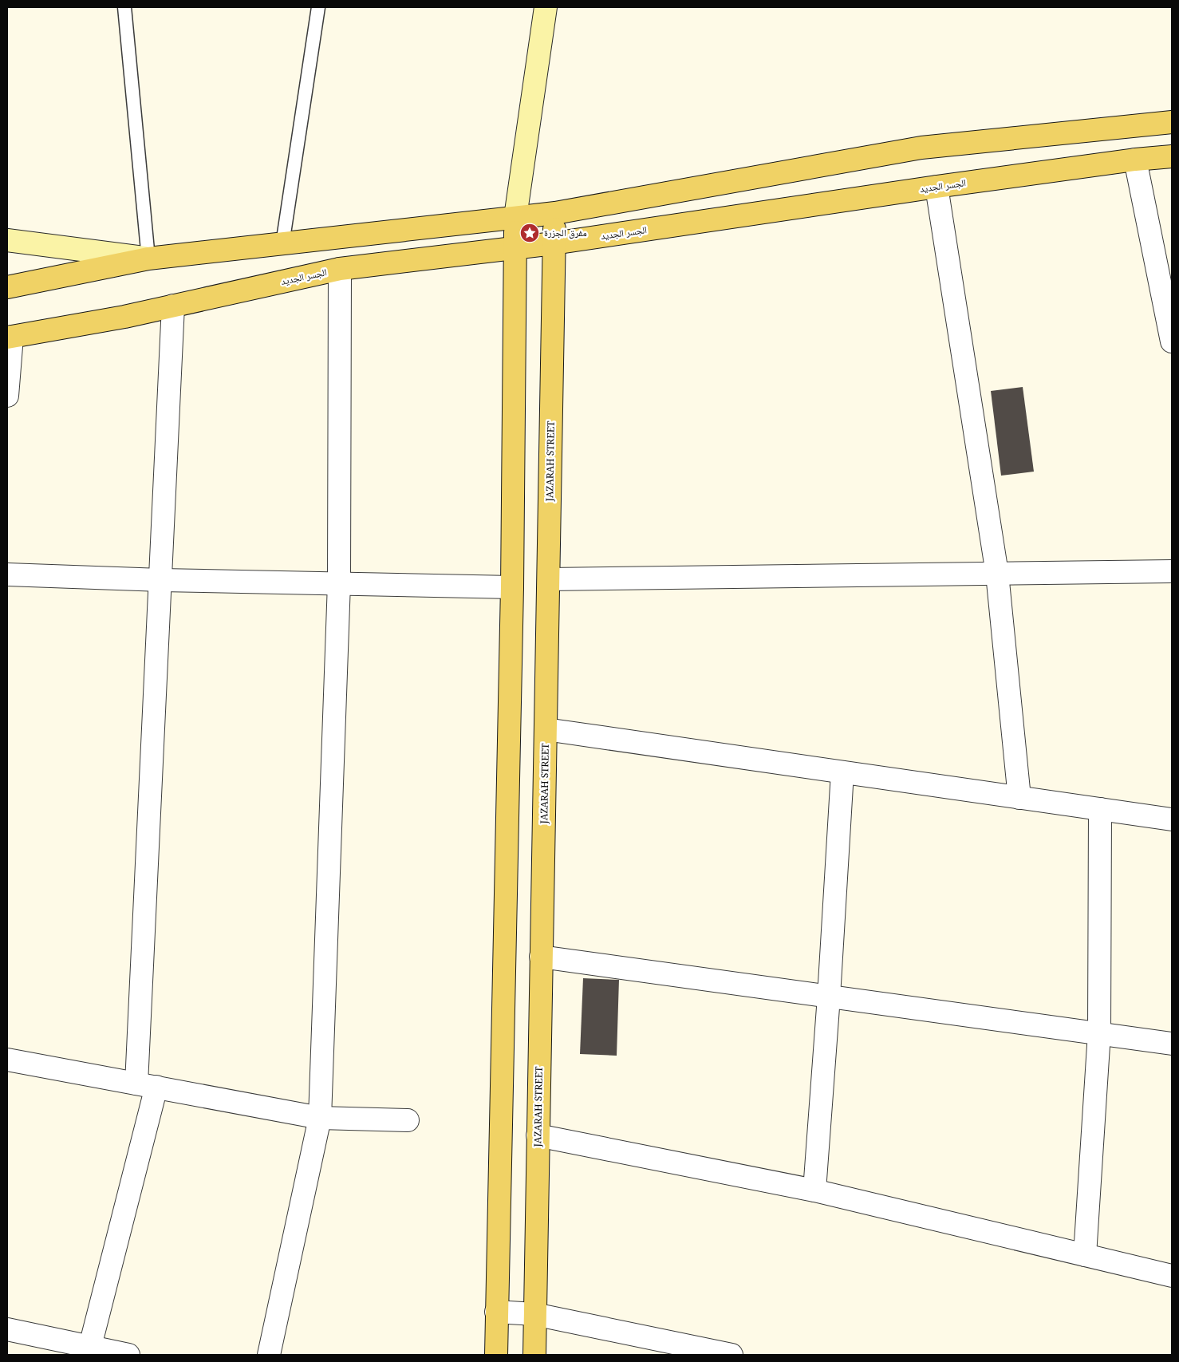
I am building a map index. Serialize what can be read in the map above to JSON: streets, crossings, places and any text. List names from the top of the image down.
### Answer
{
  "streets": {
    "main road": ["الجسر الجديد", "JAZARAH STREET"]
  },
  "crossings": [
    ["الجسر الجديد", "JAZARAH STREET"]
  ],
  "places": {
    "place": ["مفرق الجزرة"]
  }
}
